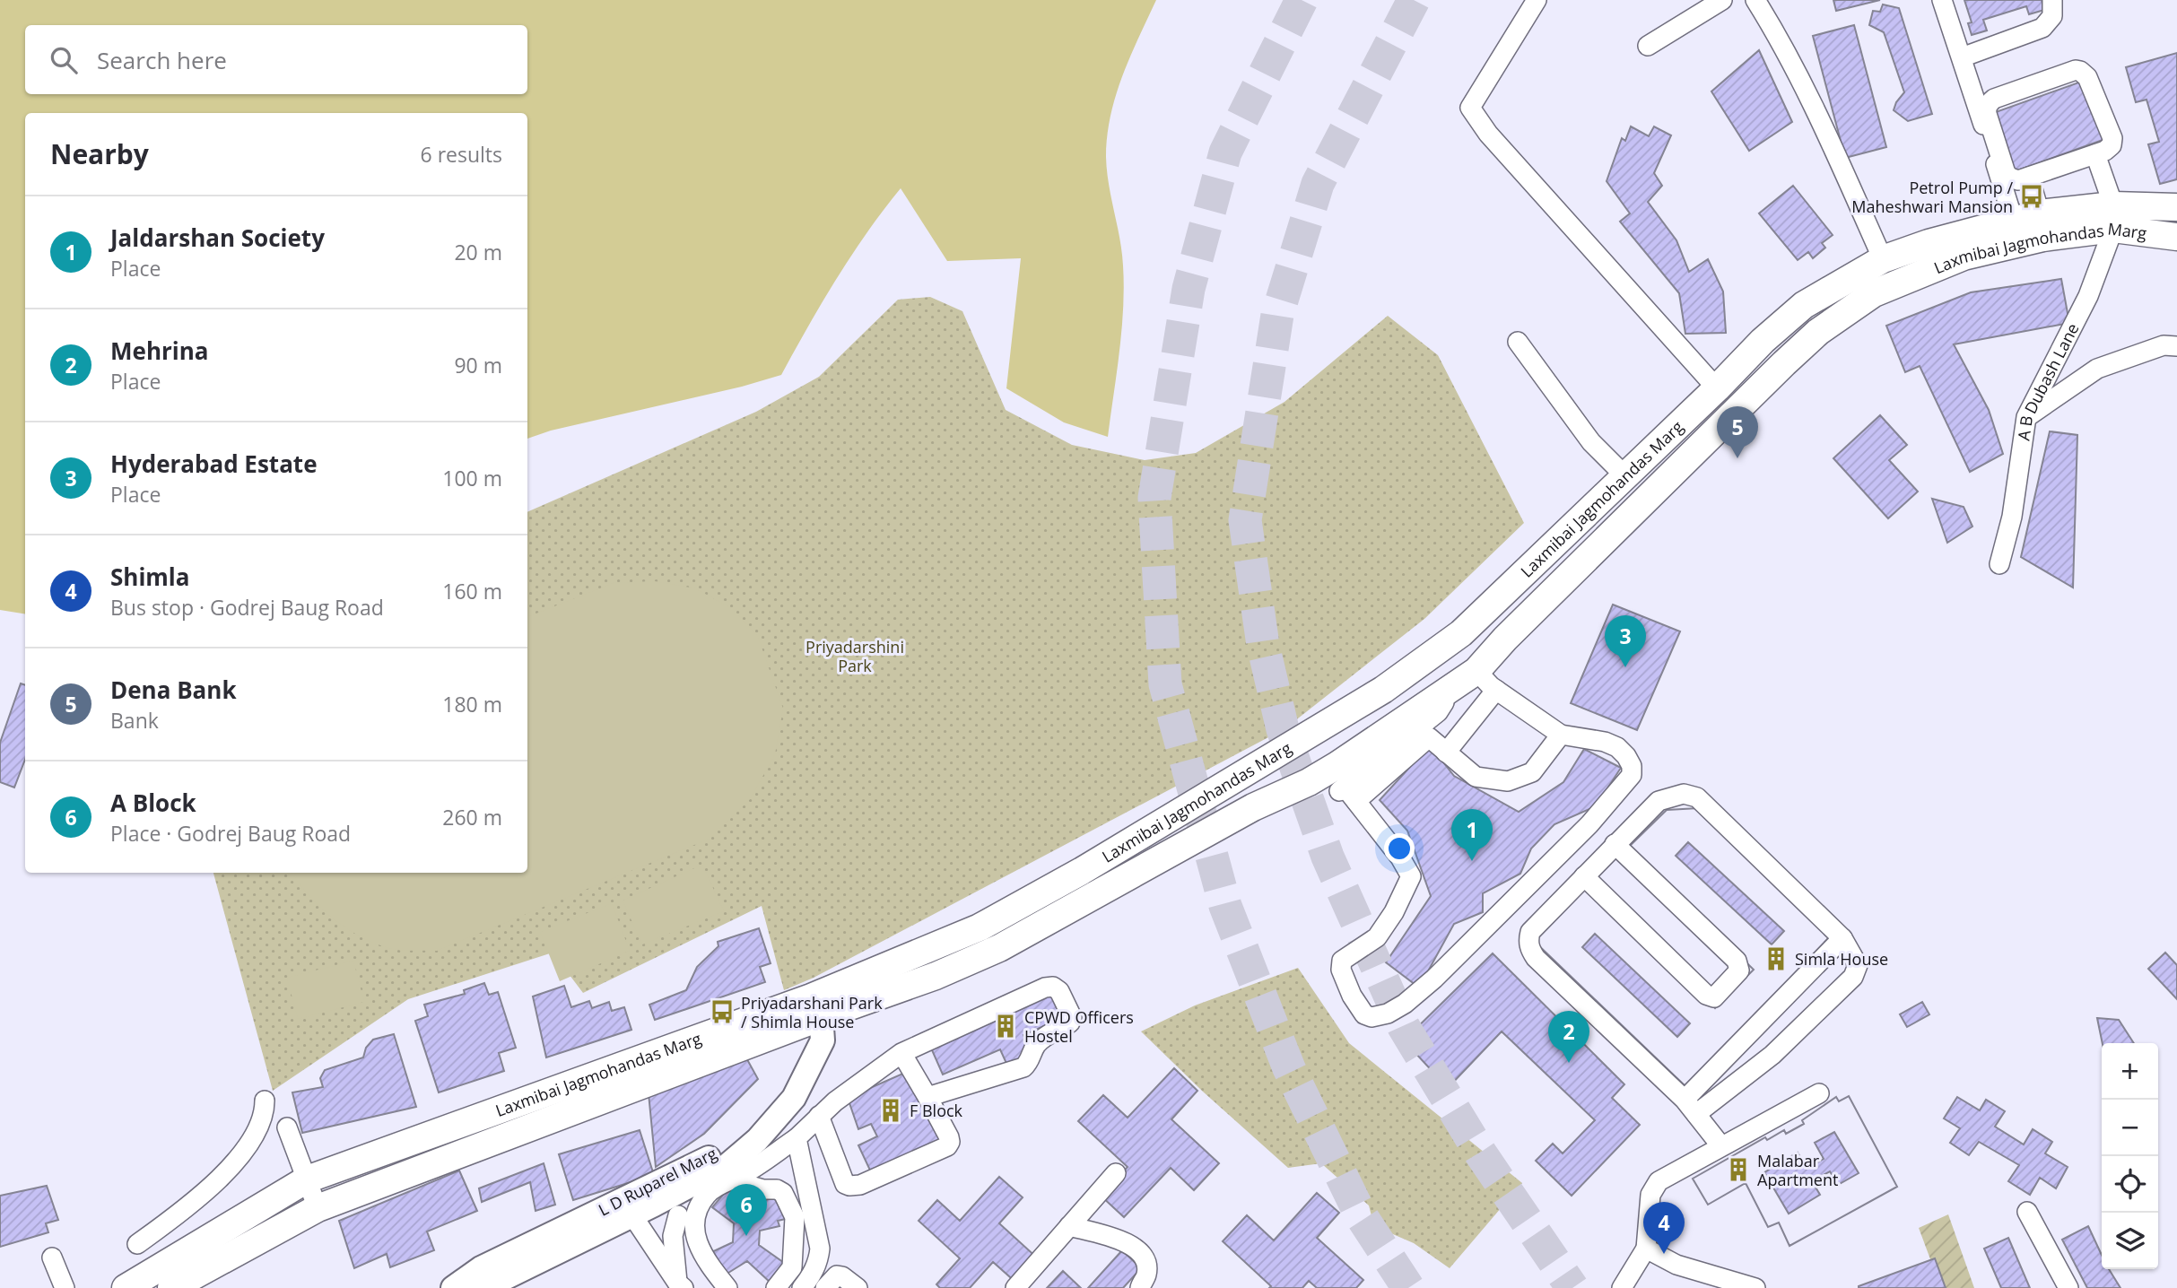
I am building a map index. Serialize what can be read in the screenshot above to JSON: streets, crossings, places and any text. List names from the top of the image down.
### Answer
{
  "streets": {
    "main road": ["Laxmibai Jagmohandas Marg"],
    "street": ["A B Dubash Lane", "L D Ruparel Marg"]
  },
  "crossings": [
    ["Laxmibai Jagmohandas Marg", "A B Dubash Lane"],
    ["Laxmibai Jagmohandas Marg", "L D Ruparel Marg"]
  ],
  "parks": ["Priyadarshini Park"],
  "places": {
    "bus stop": ["Petrol Pump / Maheshwari Mansion", "Priyadarshani Park / Shimla House"],
    "building": [
      "Simla House",
      "CPWD Officers Hostel",
      "F Block",
      "Malabar Apartment"
    ]
  },
  "page": {
    "search": "Search here",
    "heading": ["Nearby", "6 results"],
    "list": [
      {
        "mark": "1",
        "name": "Jaldarshan Society",
        "note": "Place",
        "value": "20 m"
      },
      {
        "mark": "2",
        "name": "Mehrina",
        "note": "Place",
        "value": "90 m"
      },
      {
        "mark": "3",
        "name": "Hyderabad Estate",
        "note": "Place",
        "value": "100 m"
      },
      {
        "mark": "4",
        "name": "Shimla",
        "note": "Bus stop · Godrej Baug Road",
        "value": "160 m"
      },
      {
        "mark": "5",
        "name": "Dena Bank",
        "note": "Bank",
        "value": "180 m"
      },
      {
        "mark": "6",
        "name": "A Block",
        "note": "Place · Godrej Baug Road",
        "value": "260 m"
      }
    ],
    "pins": [
      "5",
      "3",
      "1",
      "2",
      "6",
      "4"
    ],
    "map_buttons": ["+", "−"]
  }
}
